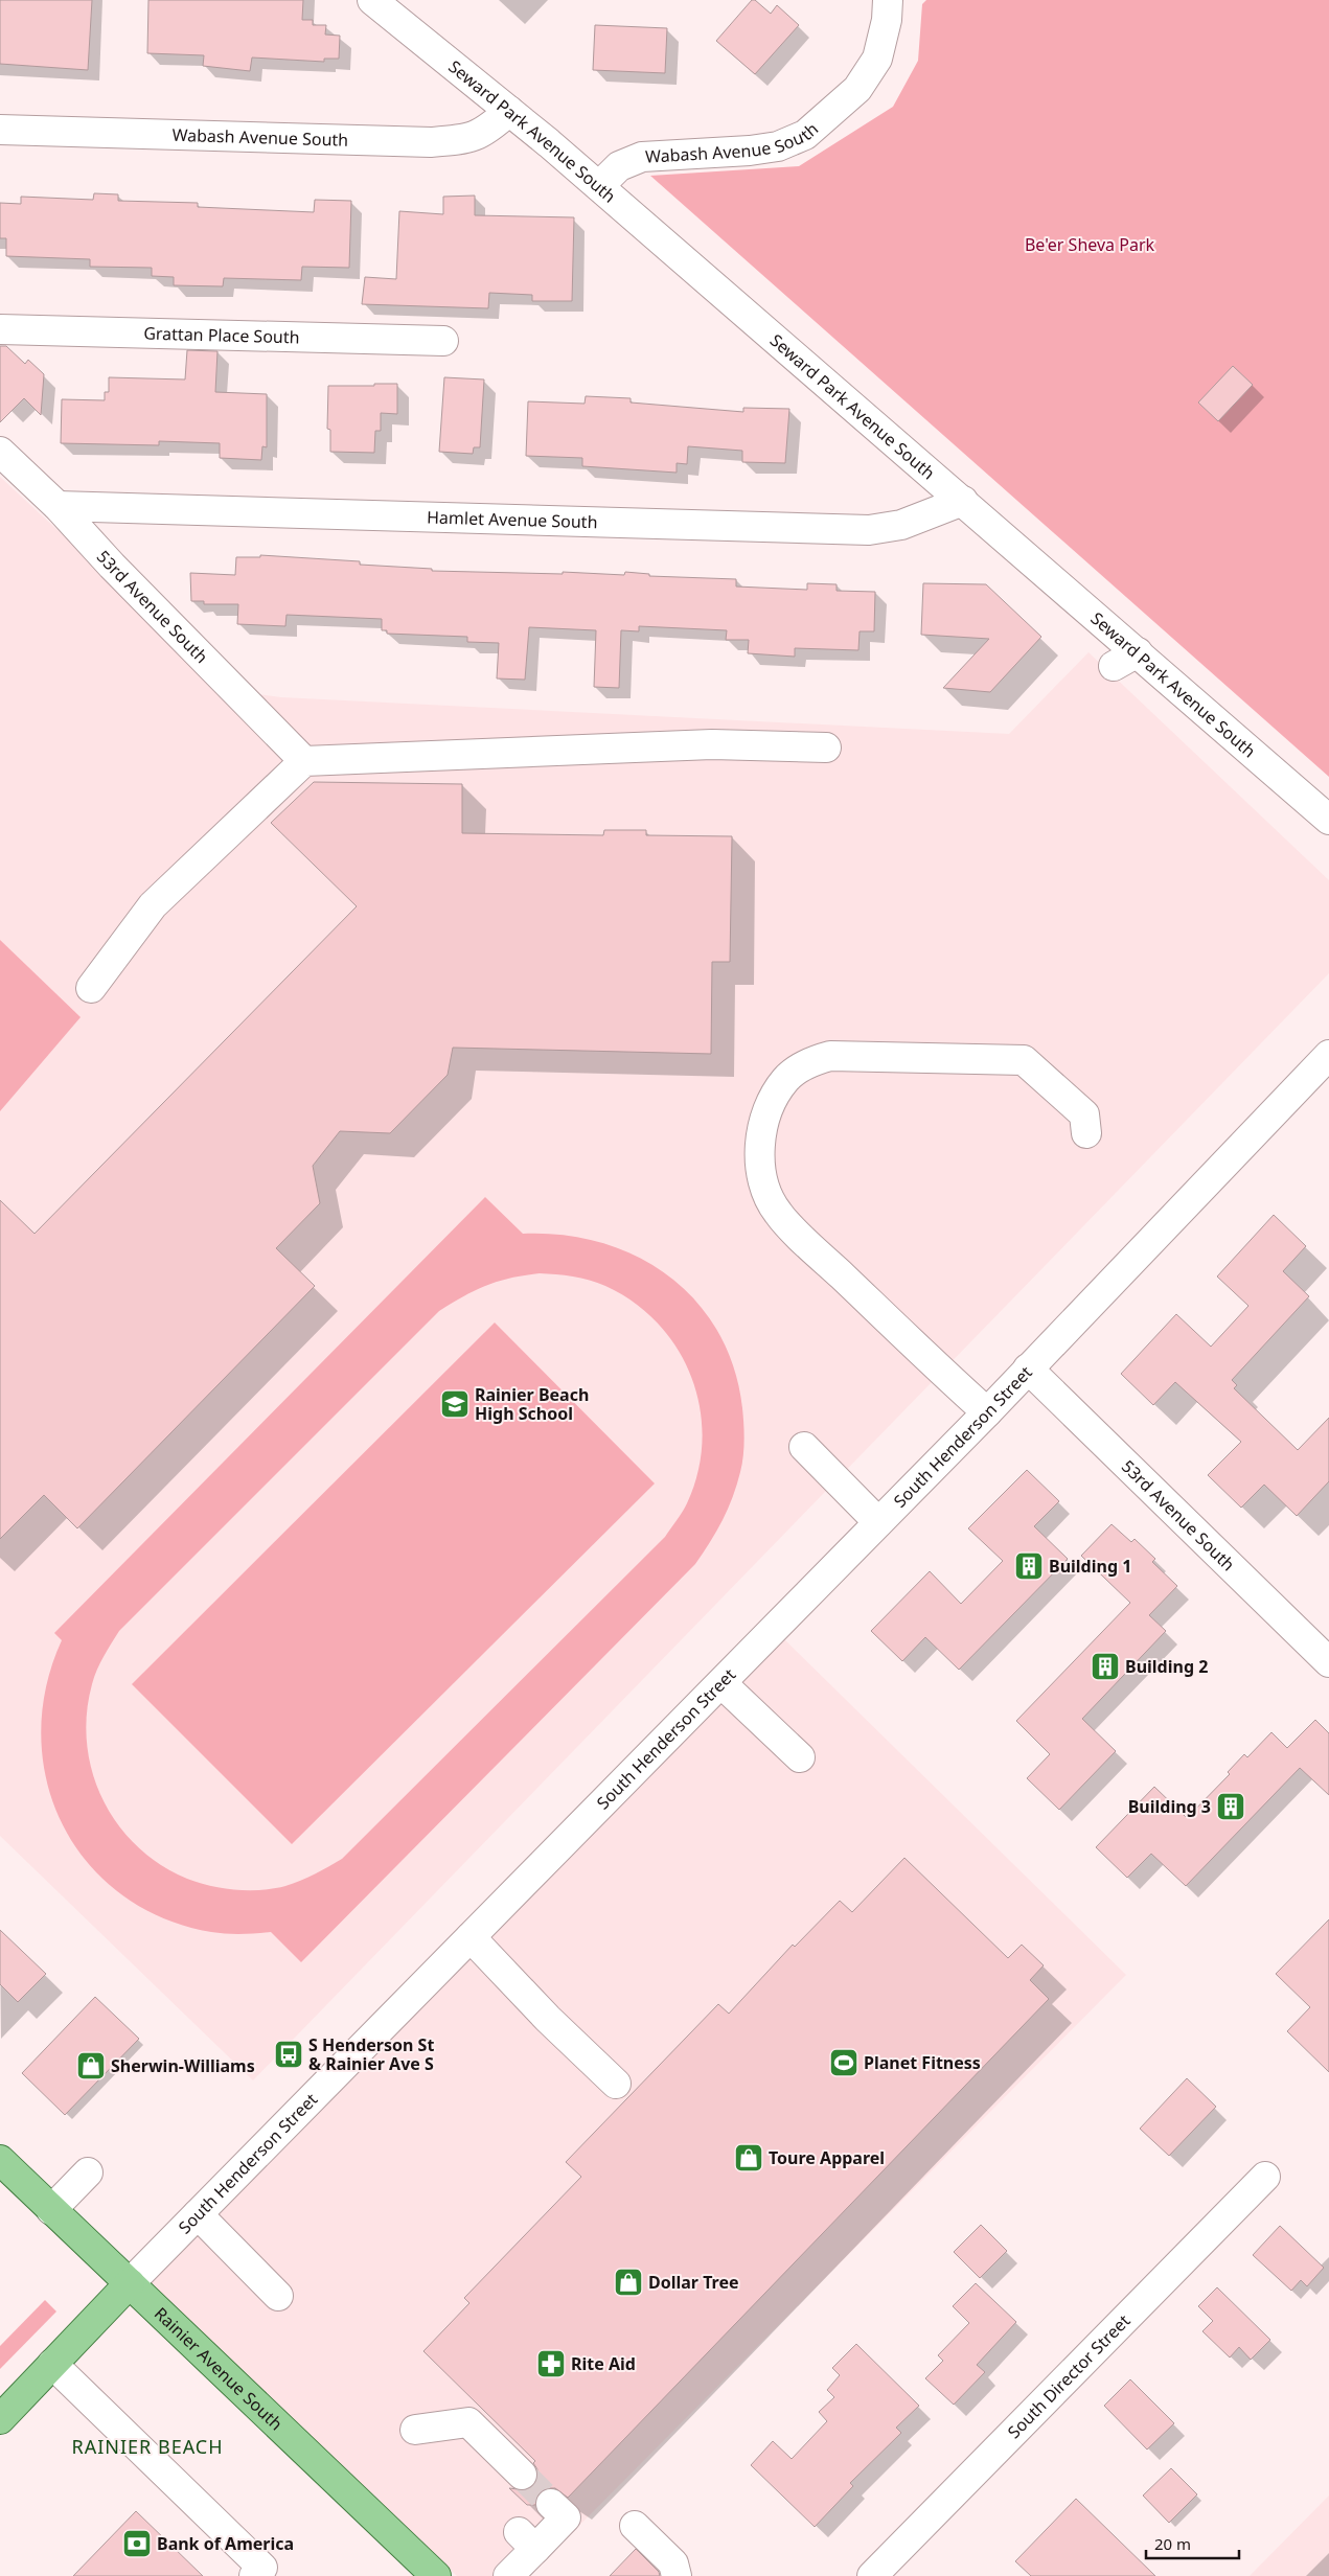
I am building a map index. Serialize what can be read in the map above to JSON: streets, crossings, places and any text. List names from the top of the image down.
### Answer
{
  "streets": {
    "main road": ["South Henderson Street", "Rainier Avenue South"],
    "street": [
      "Seward Park Avenue South",
      "Wabash Avenue South",
      "Grattan Place South",
      "Hamlet Avenue South",
      "53rd Avenue South",
      "South Director Street"
    ]
  },
  "crossings": [
    ["Seward Park Avenue South", "Wabash Avenue South"],
    ["Seward Park Avenue South", "Hamlet Avenue South"],
    ["Hamlet Avenue South", "53rd Avenue South"],
    ["53rd Avenue South", "South Henderson Street"],
    ["South Henderson Street", "Rainier Avenue South"]
  ],
  "districts": ["RAINIER BEACH"],
  "parks": ["Be'er Sheva Park"],
  "places": {
    "school or university": ["Rainier Beach High School"],
    "building": ["Building 1", "Building 2", "Building 3"],
    "bus stop": ["S Henderson St & Rainier Ave S"],
    "sports": ["Planet Fitness"],
    "shop": ["Sherwin-Williams", "Toure Apparel", "Dollar Tree"],
    "pharmacy": ["Rite Aid"],
    "bank": ["Bank of America"]
  },
  "scale_bar": "20 m"
}
